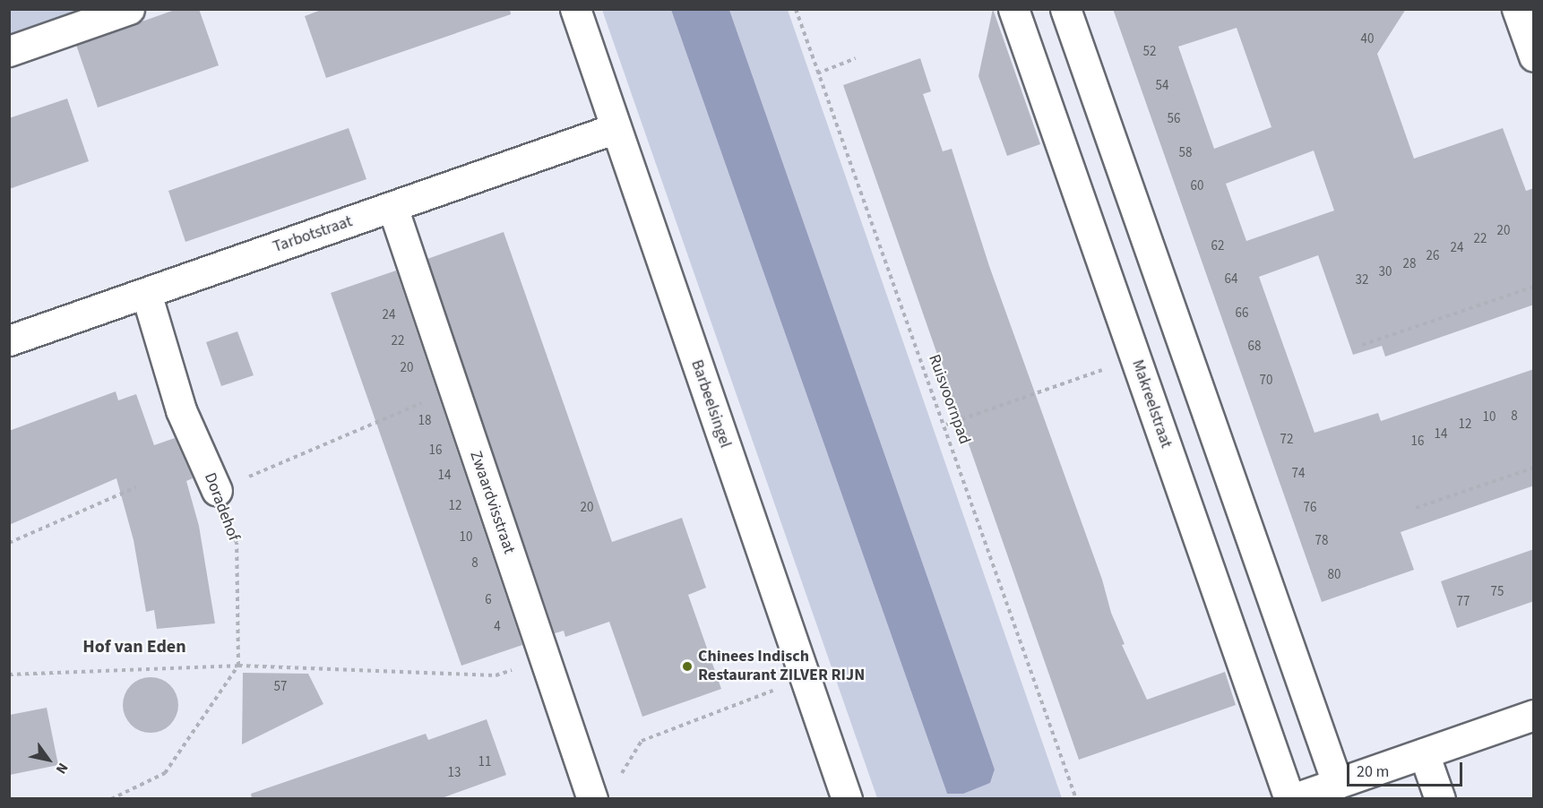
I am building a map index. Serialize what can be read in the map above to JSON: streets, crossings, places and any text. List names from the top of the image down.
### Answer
{
  "streets": {
    "street": [
      "Tarbotstraat",
      "Barbeelsingel",
      "Makreelstraat",
      "Zwaardvisstraat",
      "Doradehof"
    ],
    "path": ["Ruisvoornpad"]
  },
  "crossings": [
    ["Tarbotstraat", "Barbeelsingel"],
    ["Tarbotstraat", "Zwaardvisstraat"],
    ["Tarbotstraat", "Doradehof"]
  ],
  "districts": ["Hof van Eden"],
  "places": ["Chinees Indisch Restaurant ZILVER RIJN"],
  "house_numbers": [
    "40",
    "52",
    "54",
    "56",
    "58",
    "60",
    "20",
    "22",
    "62",
    "24",
    "26",
    "28",
    "30",
    "64",
    "32",
    "66",
    "24",
    "22",
    "68",
    "20",
    "70",
    "8",
    "10",
    "18",
    "12",
    "14",
    "72",
    "16",
    "16",
    "74",
    "14",
    "12",
    "20",
    "76",
    "10",
    "78",
    "8",
    "80",
    "75",
    "6",
    "77",
    "4",
    "57",
    "11",
    "13"
  ],
  "scale_bar": "20 m",
  "north": "bottom right"
}
